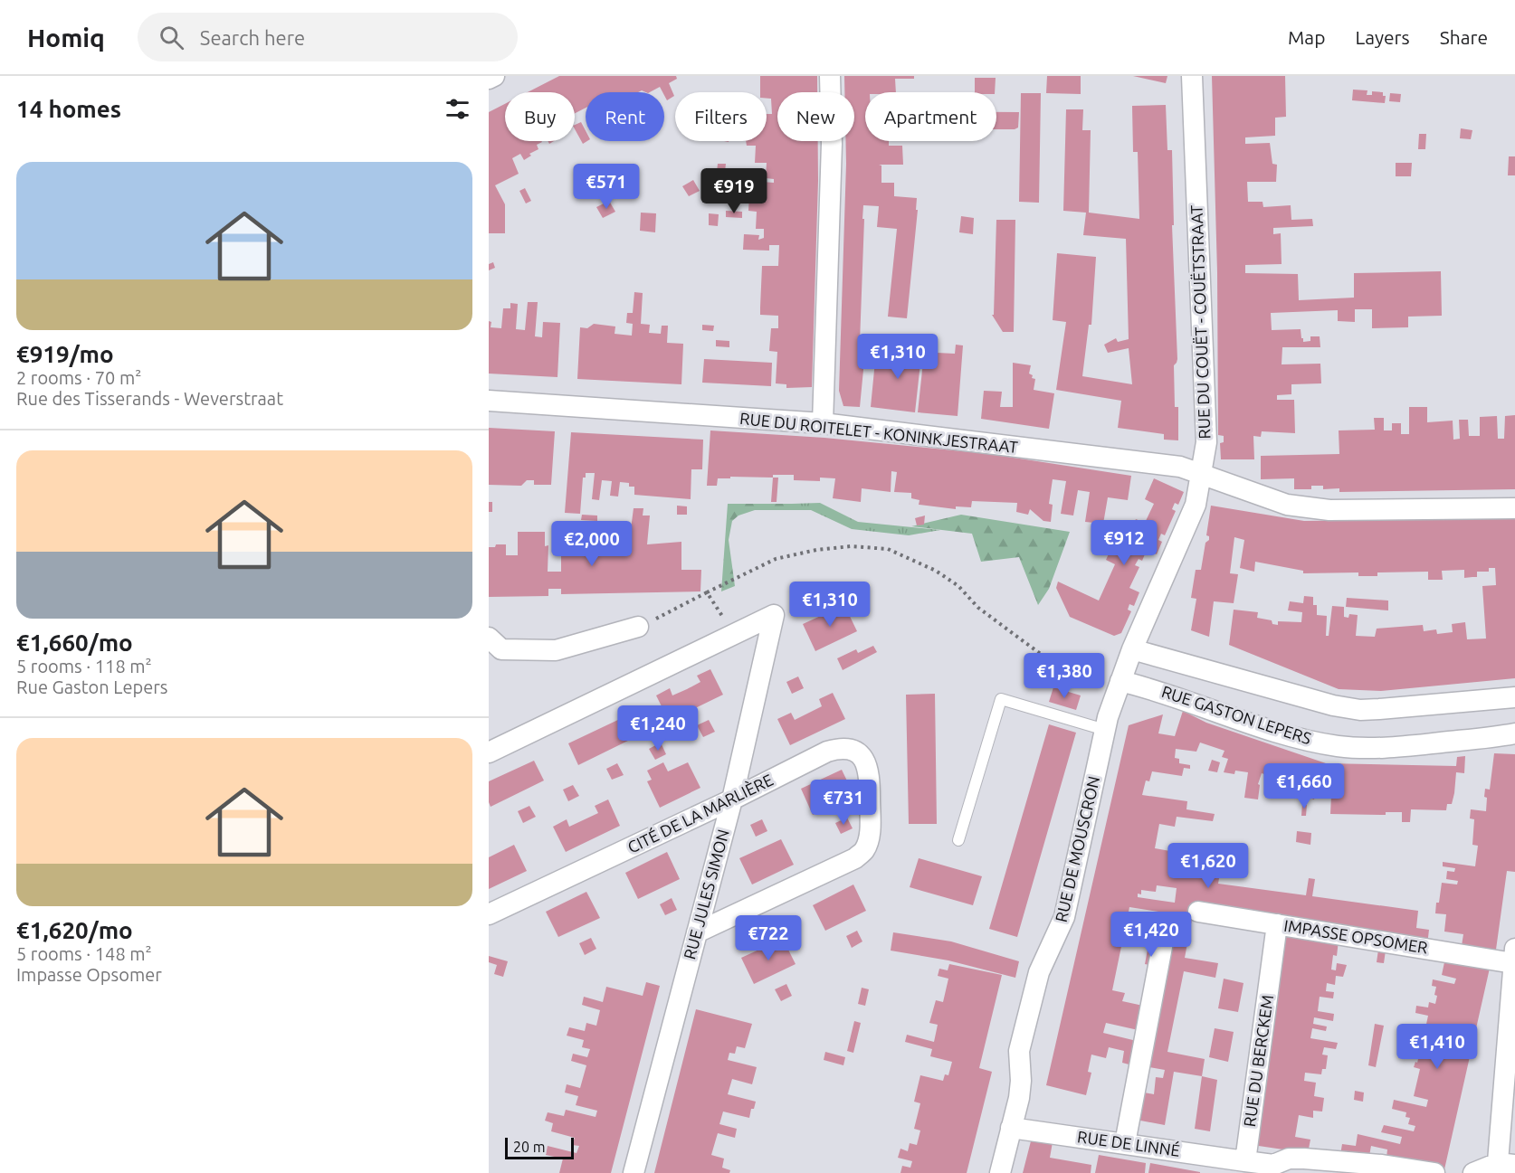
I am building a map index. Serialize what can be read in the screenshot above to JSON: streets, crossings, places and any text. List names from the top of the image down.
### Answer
{
  "streets": {
    "street": [
      "RUE DU COUËT - COUËTSTRAAT",
      "RUE DU ROITELET - KONINKJESTRAAT",
      "RUE GASTON LEPERS",
      "CITÉ DE LA MARLIÈRE",
      "RUE DE MOUSCRON",
      "RUE JULES SIMON",
      "IMPASSE OPSOMER",
      "RUE DU BERCKEM",
      "RUE DE LINNÉ"
    ]
  },
  "crossings": [
    ["RUE DU COUËT - COUËTSTRAAT", "RUE DU ROITELET - KONINKJESTRAAT"],
    ["RUE DU COUËT - COUËTSTRAAT", "RUE GASTON LEPERS"],
    ["RUE DU COUËT - COUËTSTRAAT", "RUE DE MOUSCRON"],
    ["RUE GASTON LEPERS", "RUE DE MOUSCRON"],
    ["CITÉ DE LA MARLIÈRE", "RUE JULES SIMON"],
    ["RUE DE MOUSCRON", "RUE DE LINNÉ"],
    ["IMPASSE OPSOMER", "RUE DU BERCKEM"],
    ["RUE DU BERCKEM", "RUE DE LINNÉ"]
  ],
  "scale_bar": "20 m",
  "page": {
    "header": "Homiq",
    "search": "Search here",
    "nav": ["Map", "Layers", "Share"],
    "heading": "14 homes",
    "chip": [
      "Buy",
      "Rent",
      "Filters",
      "New",
      "Apartment"
    ],
    "list": [
      {
        "name": "€919/mo",
        "note": "2 rooms · 70 m² · Rue des Tisserands - Weverstraat"
      },
      {
        "name": "€1,660/mo",
        "note": "5 rooms · 118 m² · Rue Gaston Lepers"
      },
      {
        "name": "€1,620/mo",
        "note": "5 rooms · 148 m² · Impasse Opsomer"
      }
    ],
    "price": [
      "€571",
      "€919",
      "€1,310",
      "€912",
      "€2,000",
      "€1,310",
      "€1,380",
      "€1,240",
      "€1,660",
      "€731",
      "€1,620",
      "€1,420",
      "€722",
      "€1,410"
    ],
    "scale": "20 m"
  }
}
